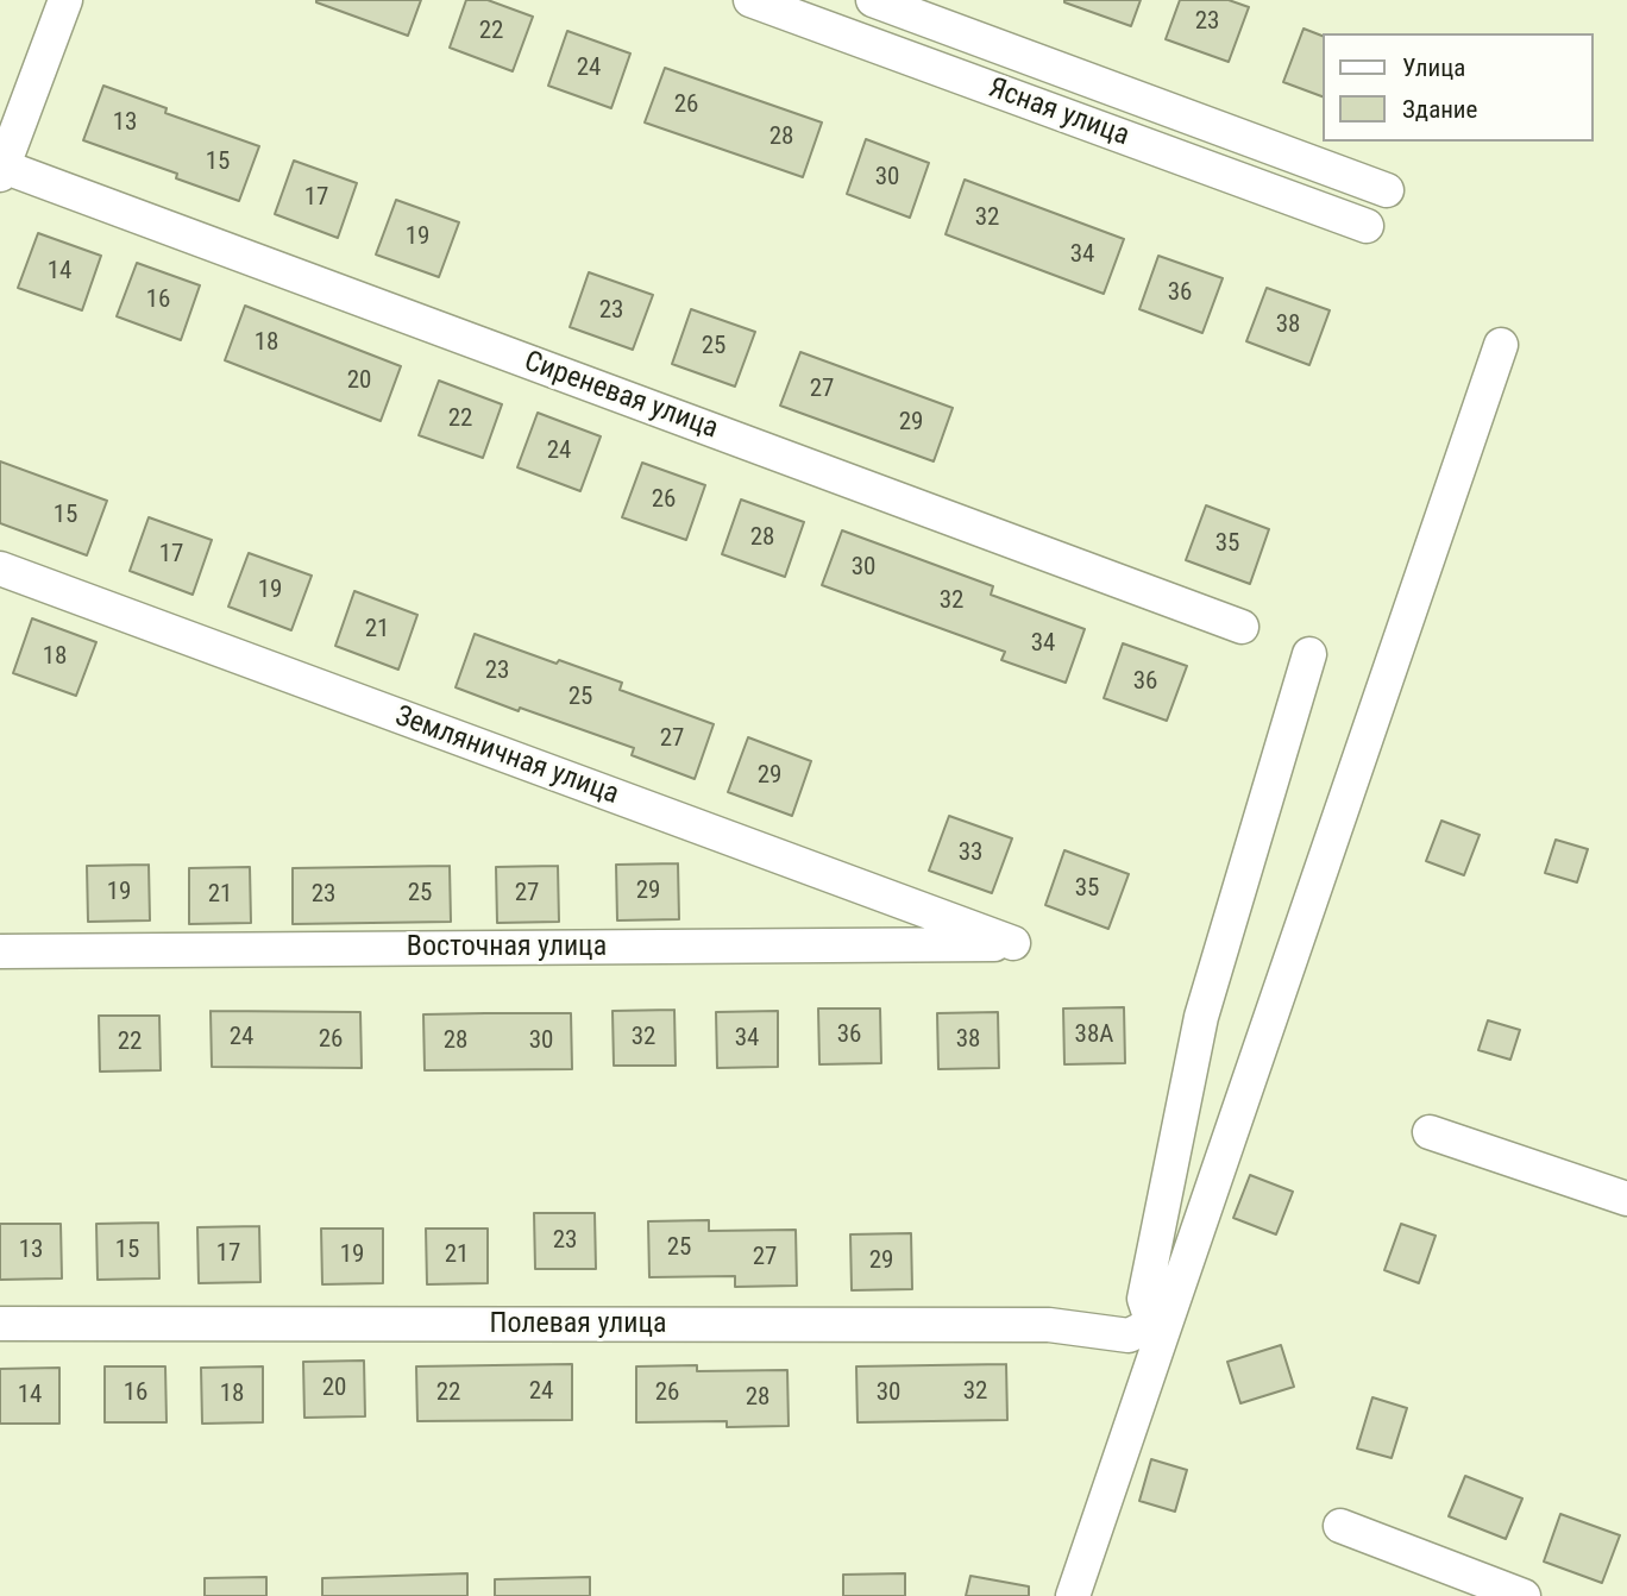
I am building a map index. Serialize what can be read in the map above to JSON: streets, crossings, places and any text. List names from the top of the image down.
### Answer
{
  "streets": {
    "street": [
      "Ясная улица",
      "Сиреневая улица",
      "Земляничная улица",
      "Восточная улица",
      "Полевая улица"
    ]
  },
  "crossings": [
    ["Земляничная улица", "Восточная улица"]
  ],
  "house_numbers": [
    "23",
    "22",
    "24",
    "26",
    "13",
    "28",
    "15",
    "30",
    "17",
    "32",
    "19",
    "34",
    "14",
    "36",
    "16",
    "23",
    "38",
    "18",
    "25",
    "20",
    "27",
    "22",
    "29",
    "24",
    "26",
    "15",
    "28",
    "35",
    "17",
    "30",
    "19",
    "32",
    "21",
    "34",
    "18",
    "23",
    "36",
    "25",
    "27",
    "29",
    "33",
    "35",
    "29",
    "19",
    "25",
    "27",
    "21",
    "23",
    "36",
    "38А",
    "24",
    "32",
    "34",
    "26",
    "38",
    "28",
    "30",
    "22",
    "23",
    "25",
    "13",
    "15",
    "17",
    "19",
    "21",
    "27",
    "29",
    "20",
    "24",
    "32",
    "16",
    "22",
    "26",
    "30",
    "18",
    "14",
    "28"
  ],
  "legend": ["Улица", "Здание"]
}
